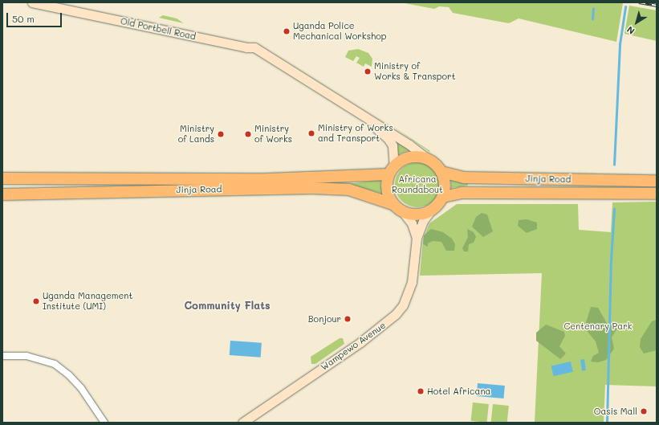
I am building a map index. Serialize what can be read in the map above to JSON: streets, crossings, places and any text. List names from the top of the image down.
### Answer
{
  "streets": {
    "highway": ["Jinja Road"],
    "main road": ["Old Portbell Road", "Wampewo Avenue"]
  },
  "crossings": [
    ["Old Portbell Road", "Jinja Road"]
  ],
  "districts": ["Community Flats"],
  "parks": ["Africana Roundabout", "Centenary Park"],
  "places": [
    "Uganda Police Mechanical Workshop",
    "Ministry of Works & Transport",
    "Ministry of Works and Transport",
    "Ministry of Lands",
    "Ministry of Works",
    "Uganda Management Institute (UMI)",
    "Bonjour",
    "Hotel Africana",
    "Oasis Mall"
  ],
  "scale_bar": "50 m",
  "north": "bottom left"
}
